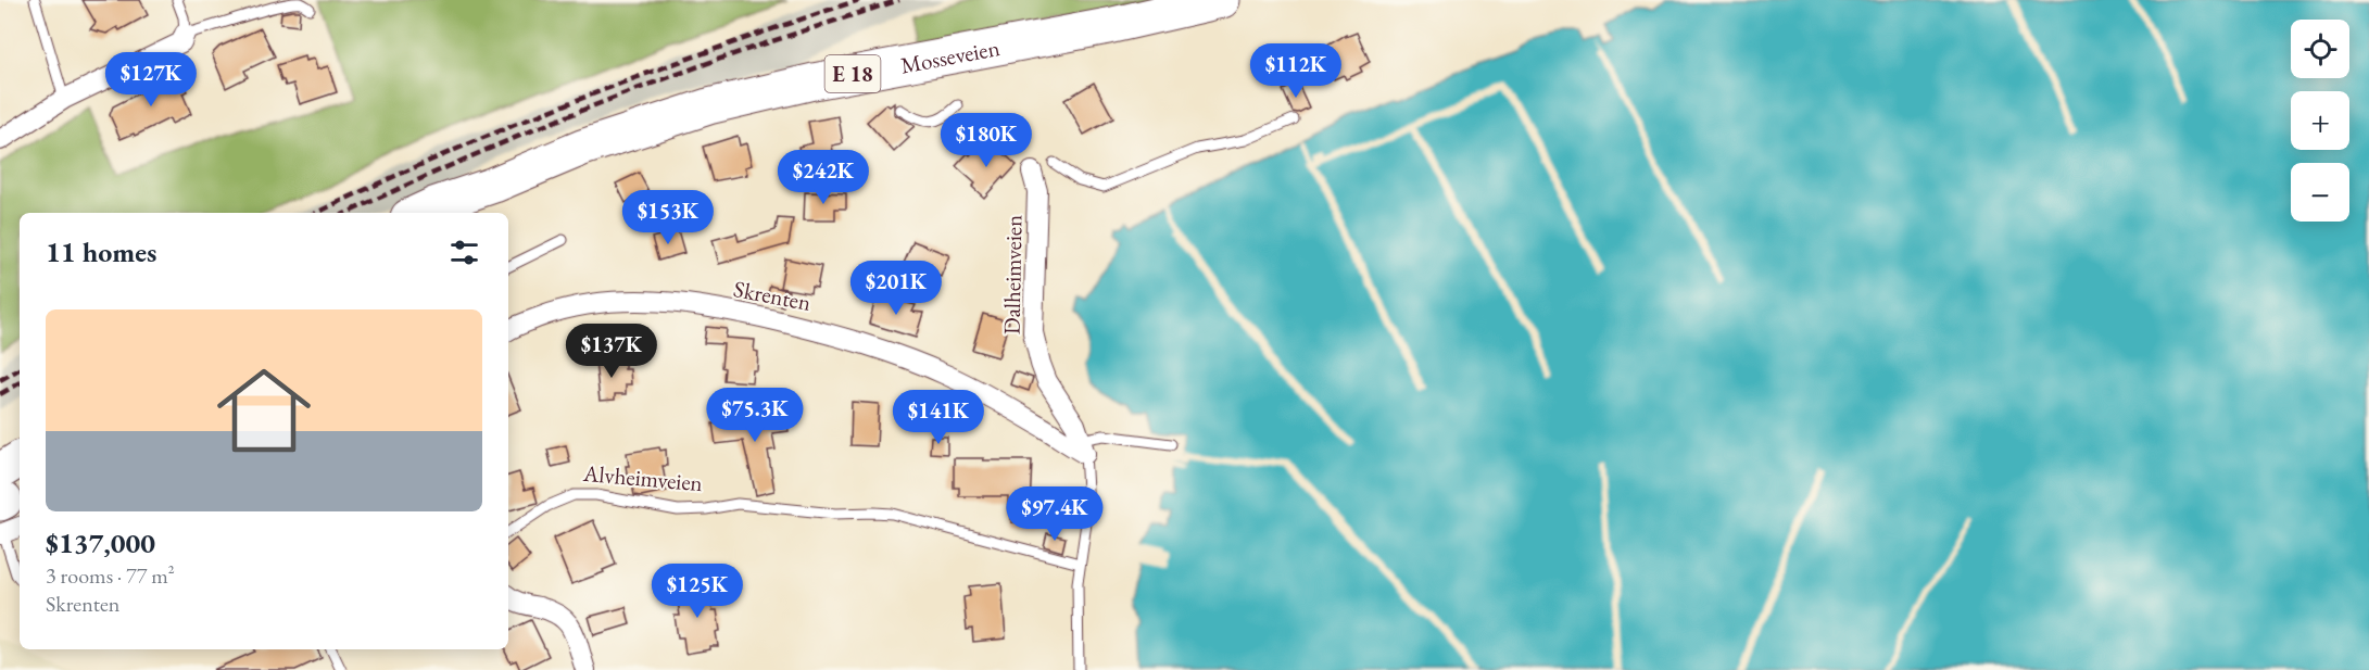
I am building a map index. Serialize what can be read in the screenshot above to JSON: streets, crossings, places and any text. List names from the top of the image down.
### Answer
{
  "streets": {
    "highway": ["Mosseveien", "E 18"],
    "street": ["Dalheimveien", "Skrenten"],
    "lane": ["Alvheimveien"]
  },
  "crossings": [
    ["Dalheimveien", "Skrenten"],
    ["Dalheimveien", "Alvheimveien"]
  ],
  "page": {
    "map_buttons": ["+", "−"],
    "price": [
      "$112K",
      "$127K",
      "$180K",
      "$242K",
      "$153K",
      "$201K",
      "$137K",
      "$75.3K",
      "$141K",
      "$97.4K",
      "$125K"
    ],
    "heading": "11 homes",
    "list": [
      {
        "name": "$137,000",
        "note": "3 rooms · 77 m² · Skrenten"
      }
    ]
  }
}
